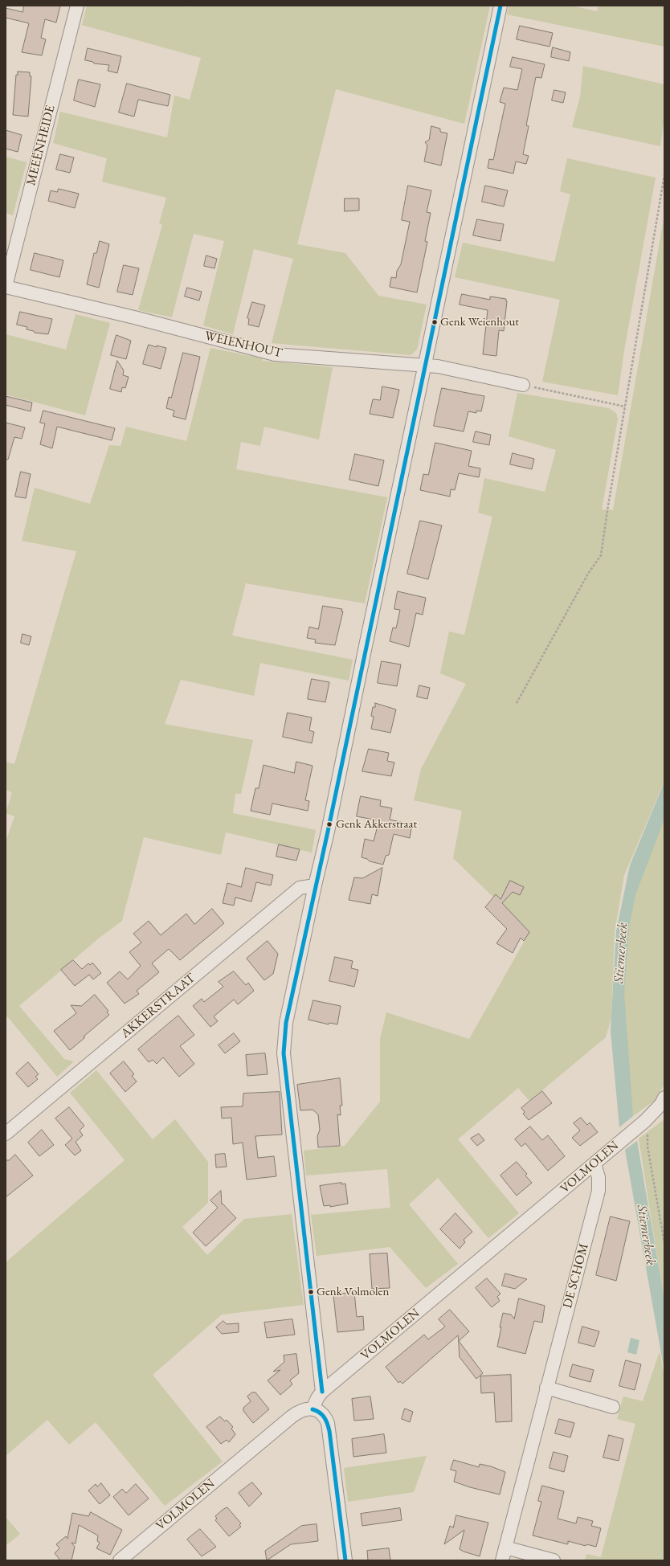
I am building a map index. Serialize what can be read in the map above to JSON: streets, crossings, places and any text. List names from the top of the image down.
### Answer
{
  "streets": {
    "street": [
      "MEEËNHEIDE",
      "WEIENHOUT",
      "AKKERSTRAAT",
      "VOLMOLEN",
      "DE SCHOM"
    ]
  },
  "crossings": [
    ["MEEËNHEIDE", "WEIENHOUT"],
    ["VOLMOLEN", "DE SCHOM"]
  ],
  "water": ["Stiemerbeek"],
  "places": ["Genk Weienhout", "Genk Akkerstraat", "Genk Volmolen"]
}
